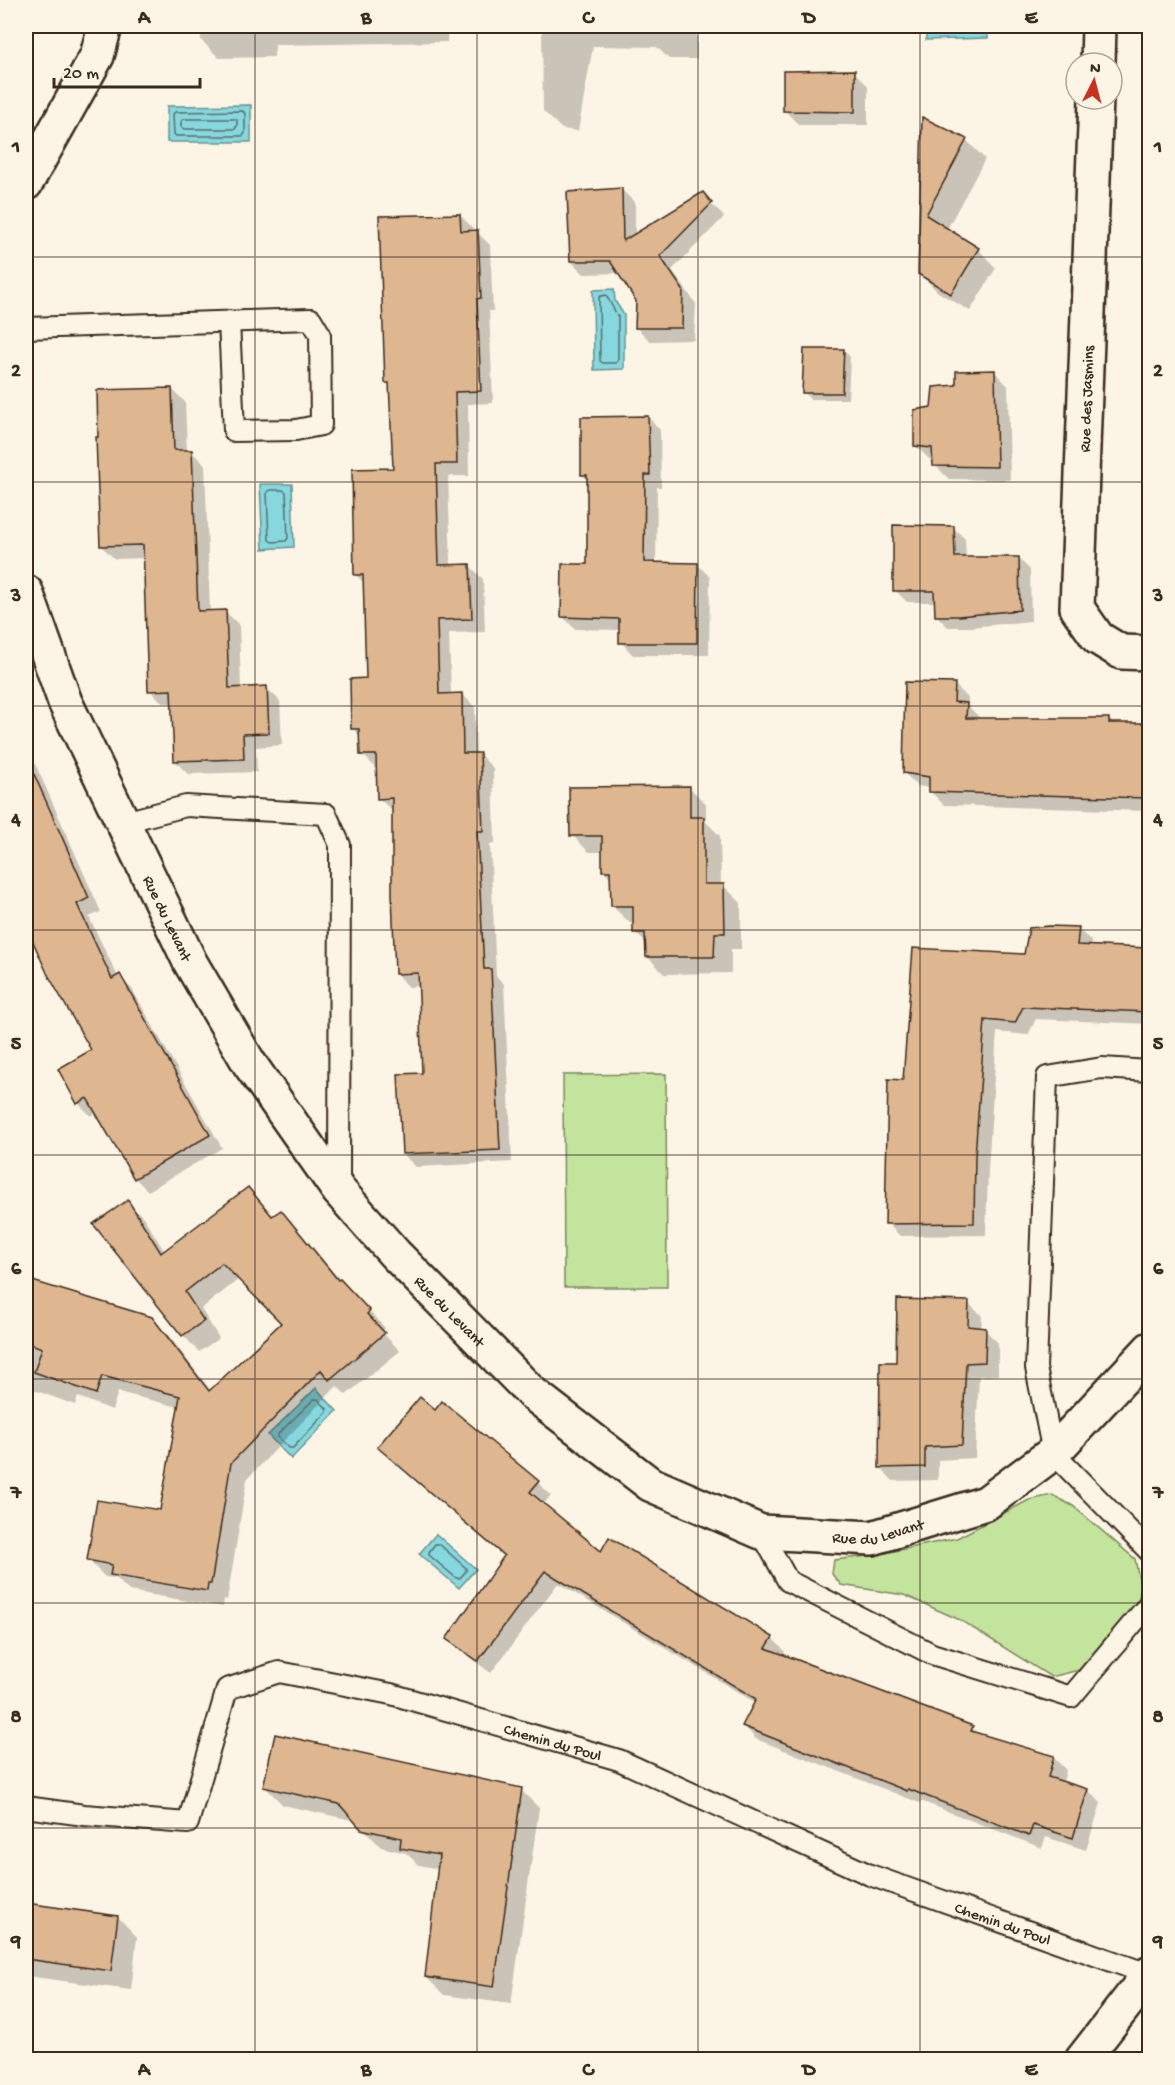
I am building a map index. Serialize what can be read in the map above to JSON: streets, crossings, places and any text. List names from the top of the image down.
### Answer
{
  "streets": {
    "street": ["Rue des Jasmins", "Rue du Levant", "Chemin du Poul"]
  },
  "scale_bar": "20 m",
  "north": "top",
  "grid": {
    "columns": [
      "A",
      "B",
      "C",
      "D",
      "E"
    ],
    "rows": [
      "1",
      "2",
      "3",
      "4",
      "5",
      "6",
      "7",
      "8",
      "9"
    ]
  }
}
